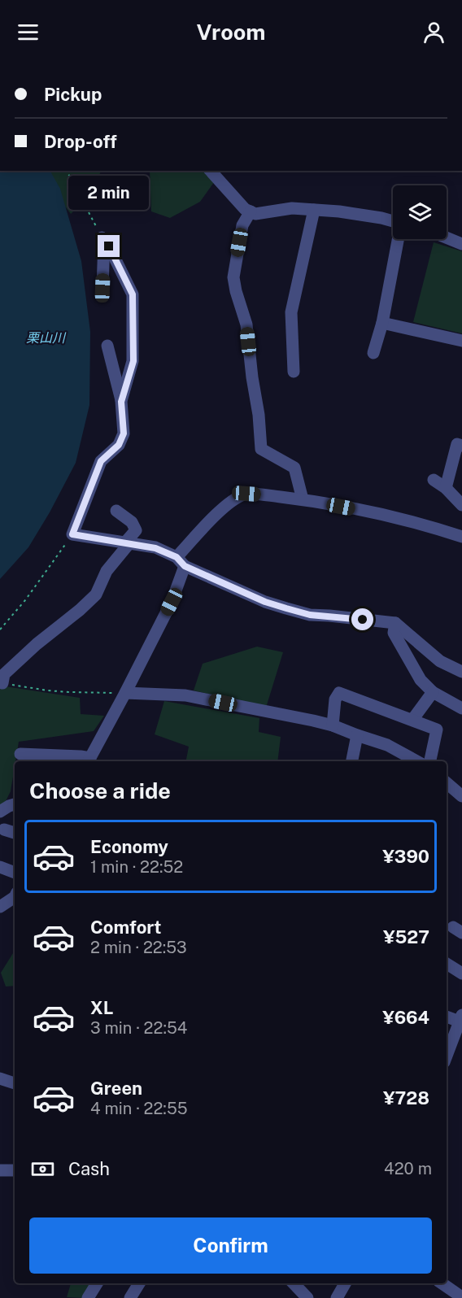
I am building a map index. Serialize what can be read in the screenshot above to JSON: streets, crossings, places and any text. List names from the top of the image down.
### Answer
{
  "water": ["栗山川"],
  "page": {
    "header": "Vroom",
    "banner": ["Pickup", "Drop-off"],
    "bubble": "2 min",
    "heading": "Choose a ride",
    "list": [
      {
        "name": "Economy",
        "note": "1 min · 22:52",
        "value": "¥390"
      },
      {
        "name": "Comfort",
        "note": "2 min · 22:53",
        "value": "¥527"
      },
      {
        "name": "XL",
        "note": "3 min · 22:54",
        "value": "¥664"
      },
      {
        "name": "Green",
        "note": "4 min · 22:55",
        "value": "¥728"
      }
    ],
    "pay": ["Cash", "420 m"],
    "buttons": "Confirm"
  }
}
